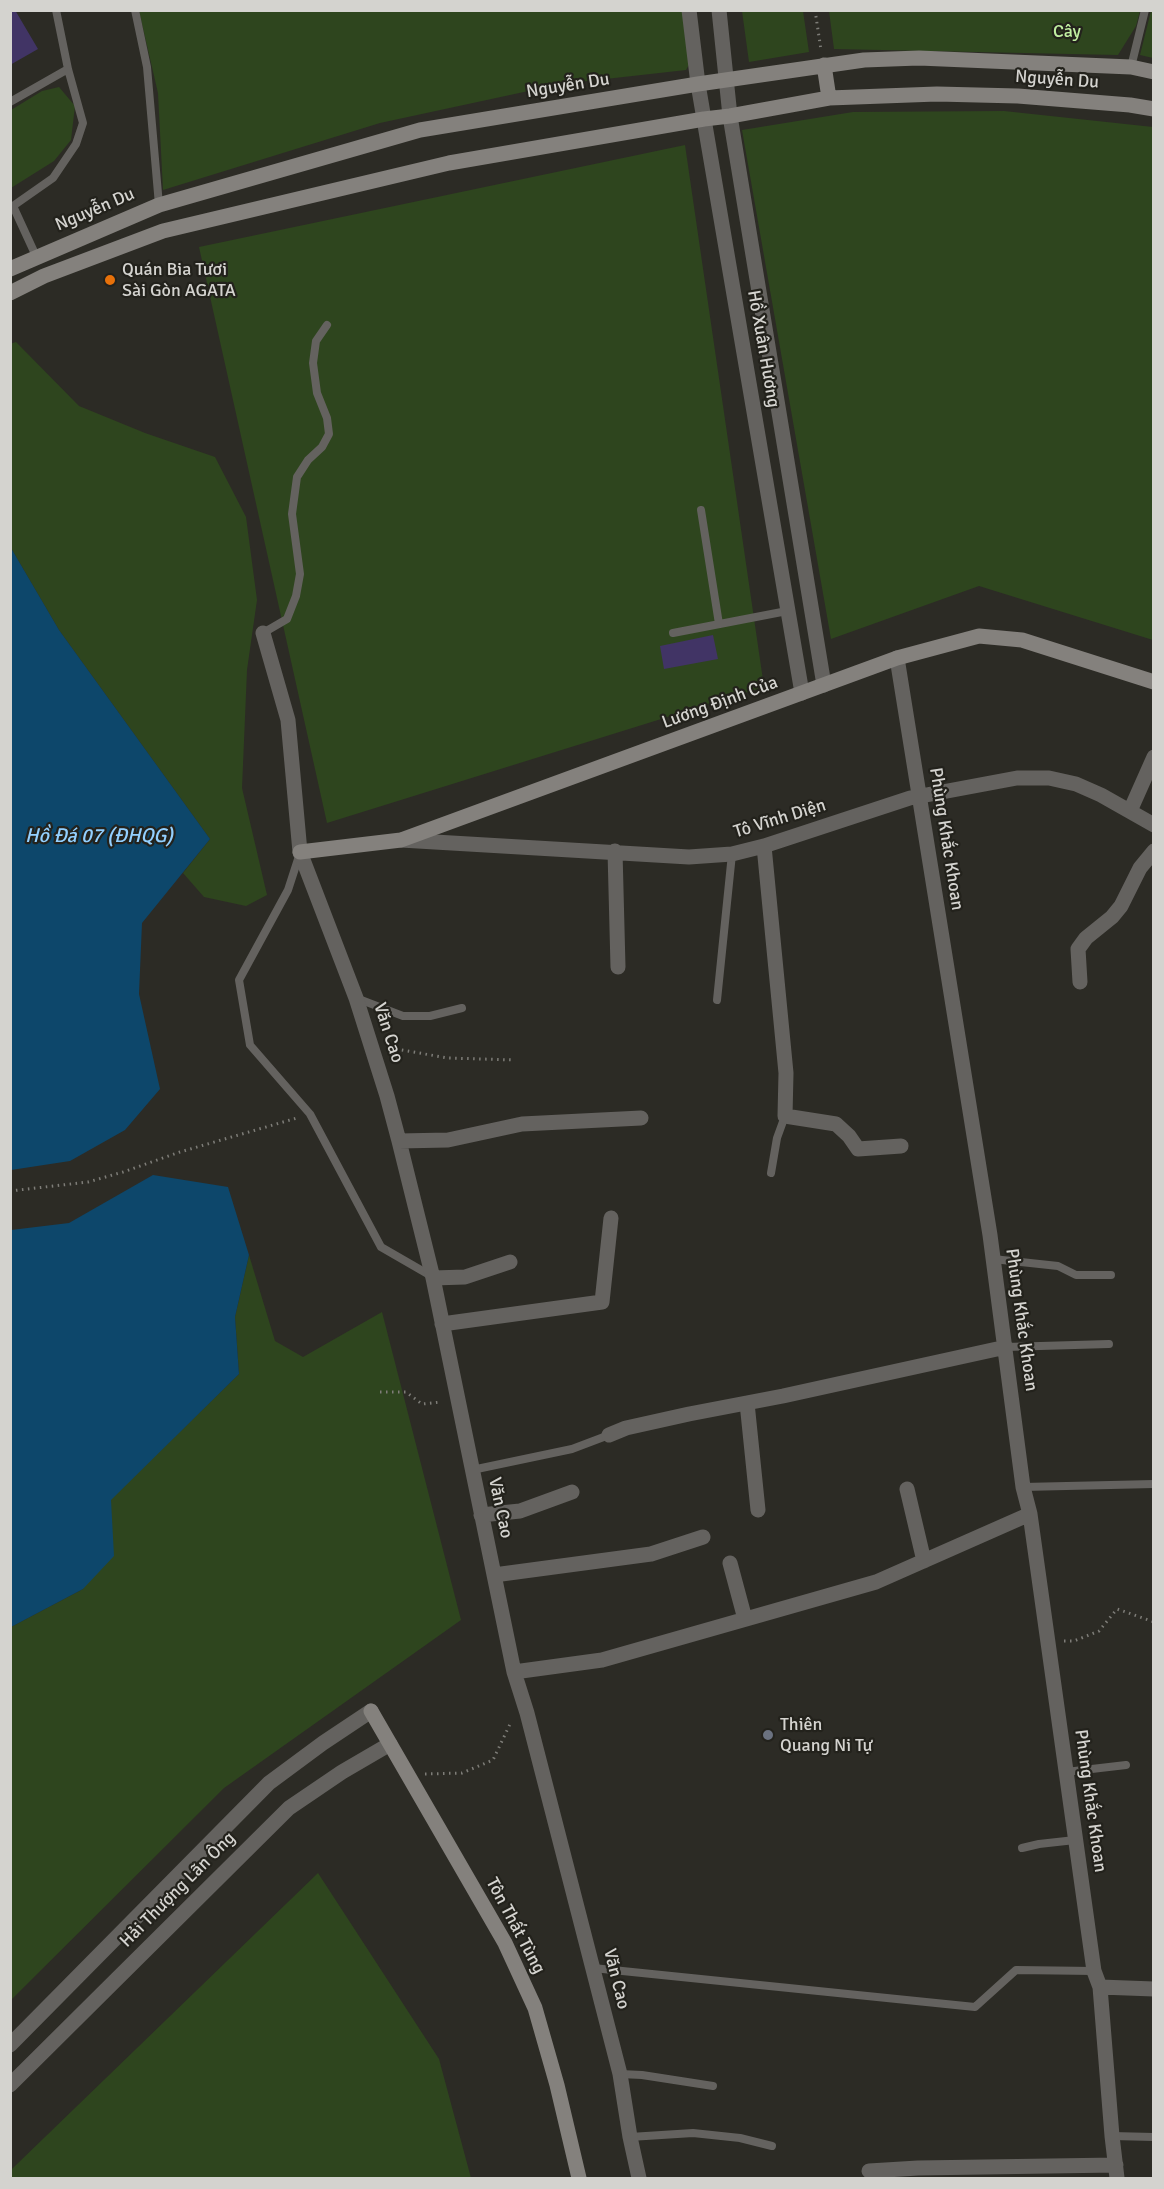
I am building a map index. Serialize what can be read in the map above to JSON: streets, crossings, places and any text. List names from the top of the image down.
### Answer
{
  "streets": {
    "street": [
      "Nguyễn Du",
      "Hồ Xuân Hương",
      "Lương Định Của",
      "Tô Vĩnh Diện",
      "Phùng Khắc Khoan",
      "Văn Cao",
      "Hải Thượng Lãn Ông",
      "Tôn Thất Tùng"
    ]
  },
  "crossings": [
    ["Nguyễn Du", "Hồ Xuân Hương"],
    ["Hồ Xuân Hương", "Lương Định Của"],
    ["Lương Định Của", "Tô Vĩnh Diện"],
    ["Lương Định Của", "Phùng Khắc Khoan"],
    ["Lương Định Của", "Văn Cao"],
    ["Tô Vĩnh Diện", "Phùng Khắc Khoan"],
    ["Hải Thượng Lãn Ông", "Tôn Thất Tùng"]
  ],
  "water": ["Hồ Đá 07 (ĐHQG)"],
  "parks": ["Cây"],
  "places": ["Quán Bia Tươi Sài Gòn AGATA", "Thiên Quang Ni Tự"]
}
